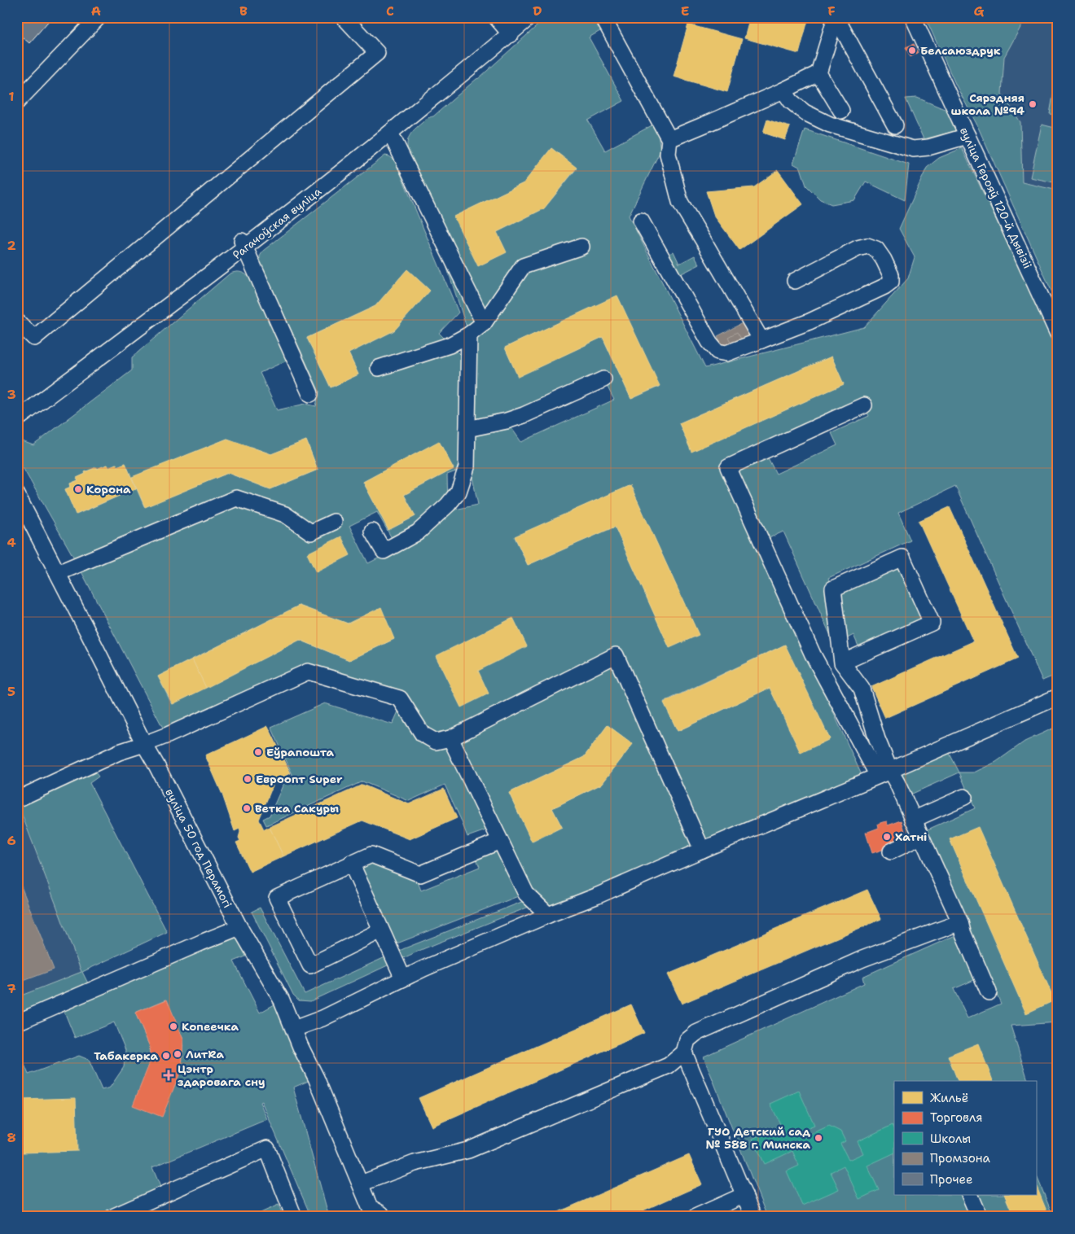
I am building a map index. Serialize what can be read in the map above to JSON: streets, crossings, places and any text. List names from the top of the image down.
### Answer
{
  "streets": {
    "street": ["вуліца Герояў 120-й Дывізіі", "Рагачоўская вуліца", "вуліца 50 год Перамогі"]
  },
  "places": {
    "other": [
      "Белсаюздрук",
      "Сярэдняя школа №94",
      "Корона",
      "Еўрапошта",
      "Евроопт Super",
      "Ветка Сакуры",
      "Хатні",
      "Копеечка",
      "ЛитRа",
      "Табакерка",
      "ГУО Детский сад № 588 г. Минска"
    ],
    "health": ["Цэнтр здаровага сну"]
  },
  "legend": [
    "Жильё",
    "Торговля",
    "Школы",
    "Промзона",
    "Прочее"
  ],
  "grid": {
    "columns": [
      "A",
      "B",
      "C",
      "D",
      "E",
      "F",
      "G"
    ],
    "rows": [
      "1",
      "2",
      "3",
      "4",
      "5",
      "6",
      "7",
      "8"
    ]
  }
}
